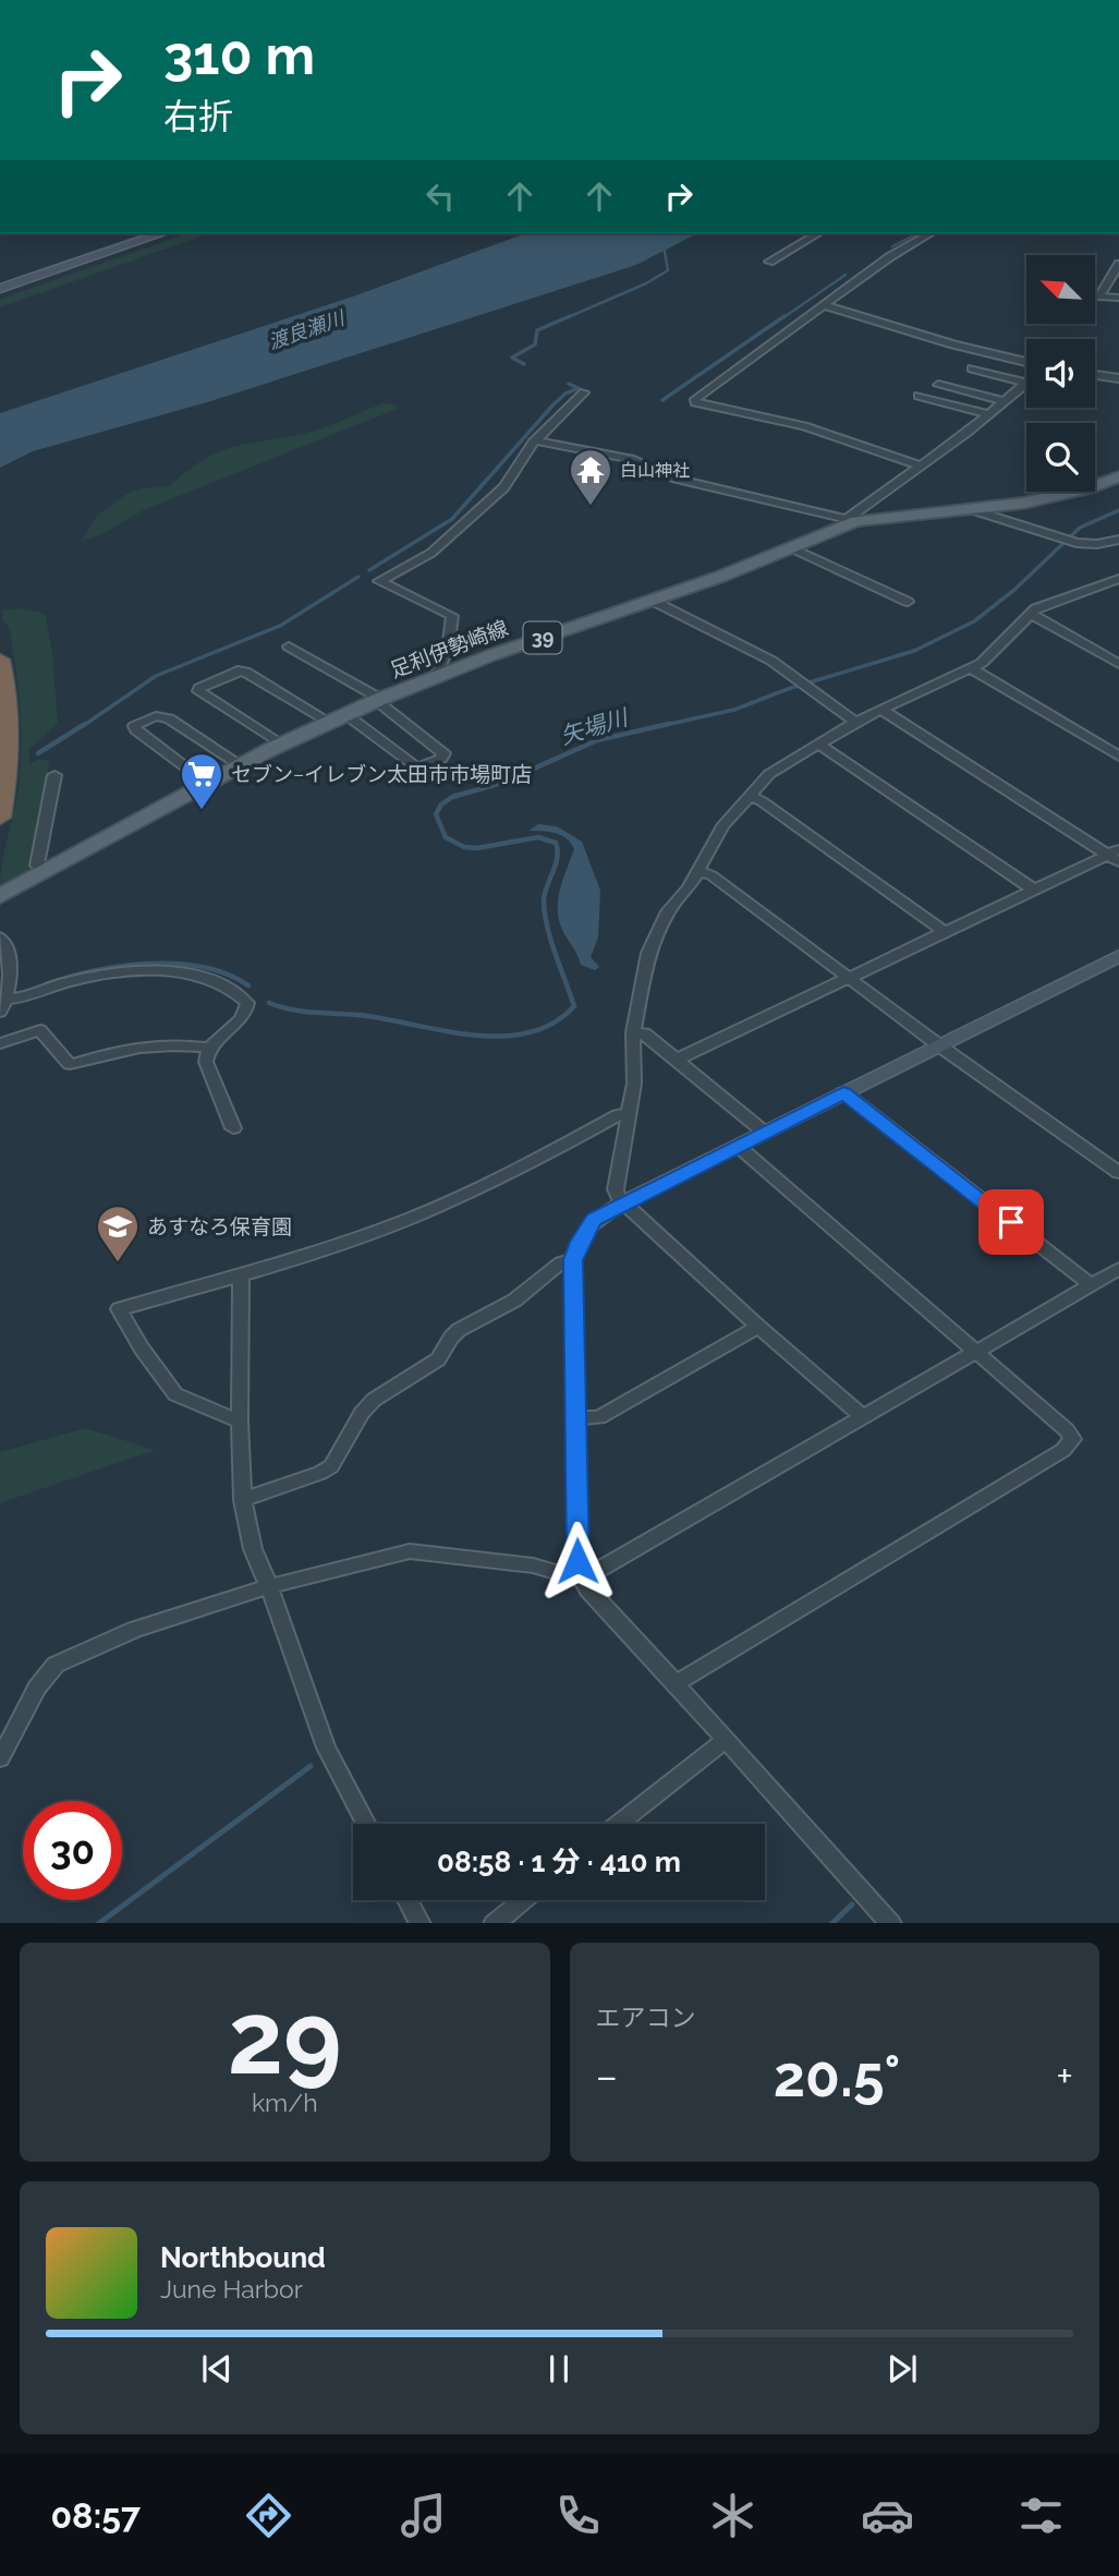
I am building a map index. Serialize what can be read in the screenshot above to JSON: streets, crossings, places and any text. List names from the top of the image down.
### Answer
{
  "streets": {
    "main road": ["39", "足利伊勢崎線"]
  },
  "water": ["渡良瀬川", "矢場川"],
  "places": {
    "temple": ["白山神社"],
    "supermarket": ["セブン−イレブン太田市市場町店"],
    "school or university": ["あすなろ保育園"]
  },
  "north": "top left",
  "page": {
    "turn": ["310 m", "右折"],
    "limit": "30",
    "trip": "08:58 · 1 分 · 410 m",
    "tile": [
      ["29", "km/h"],
      "エアコン"
    ],
    "heat": ["−", "20.5°", "+"],
    "song": ["Northbound", "June Harbor"],
    "tabs": "08:57"
  }
}
